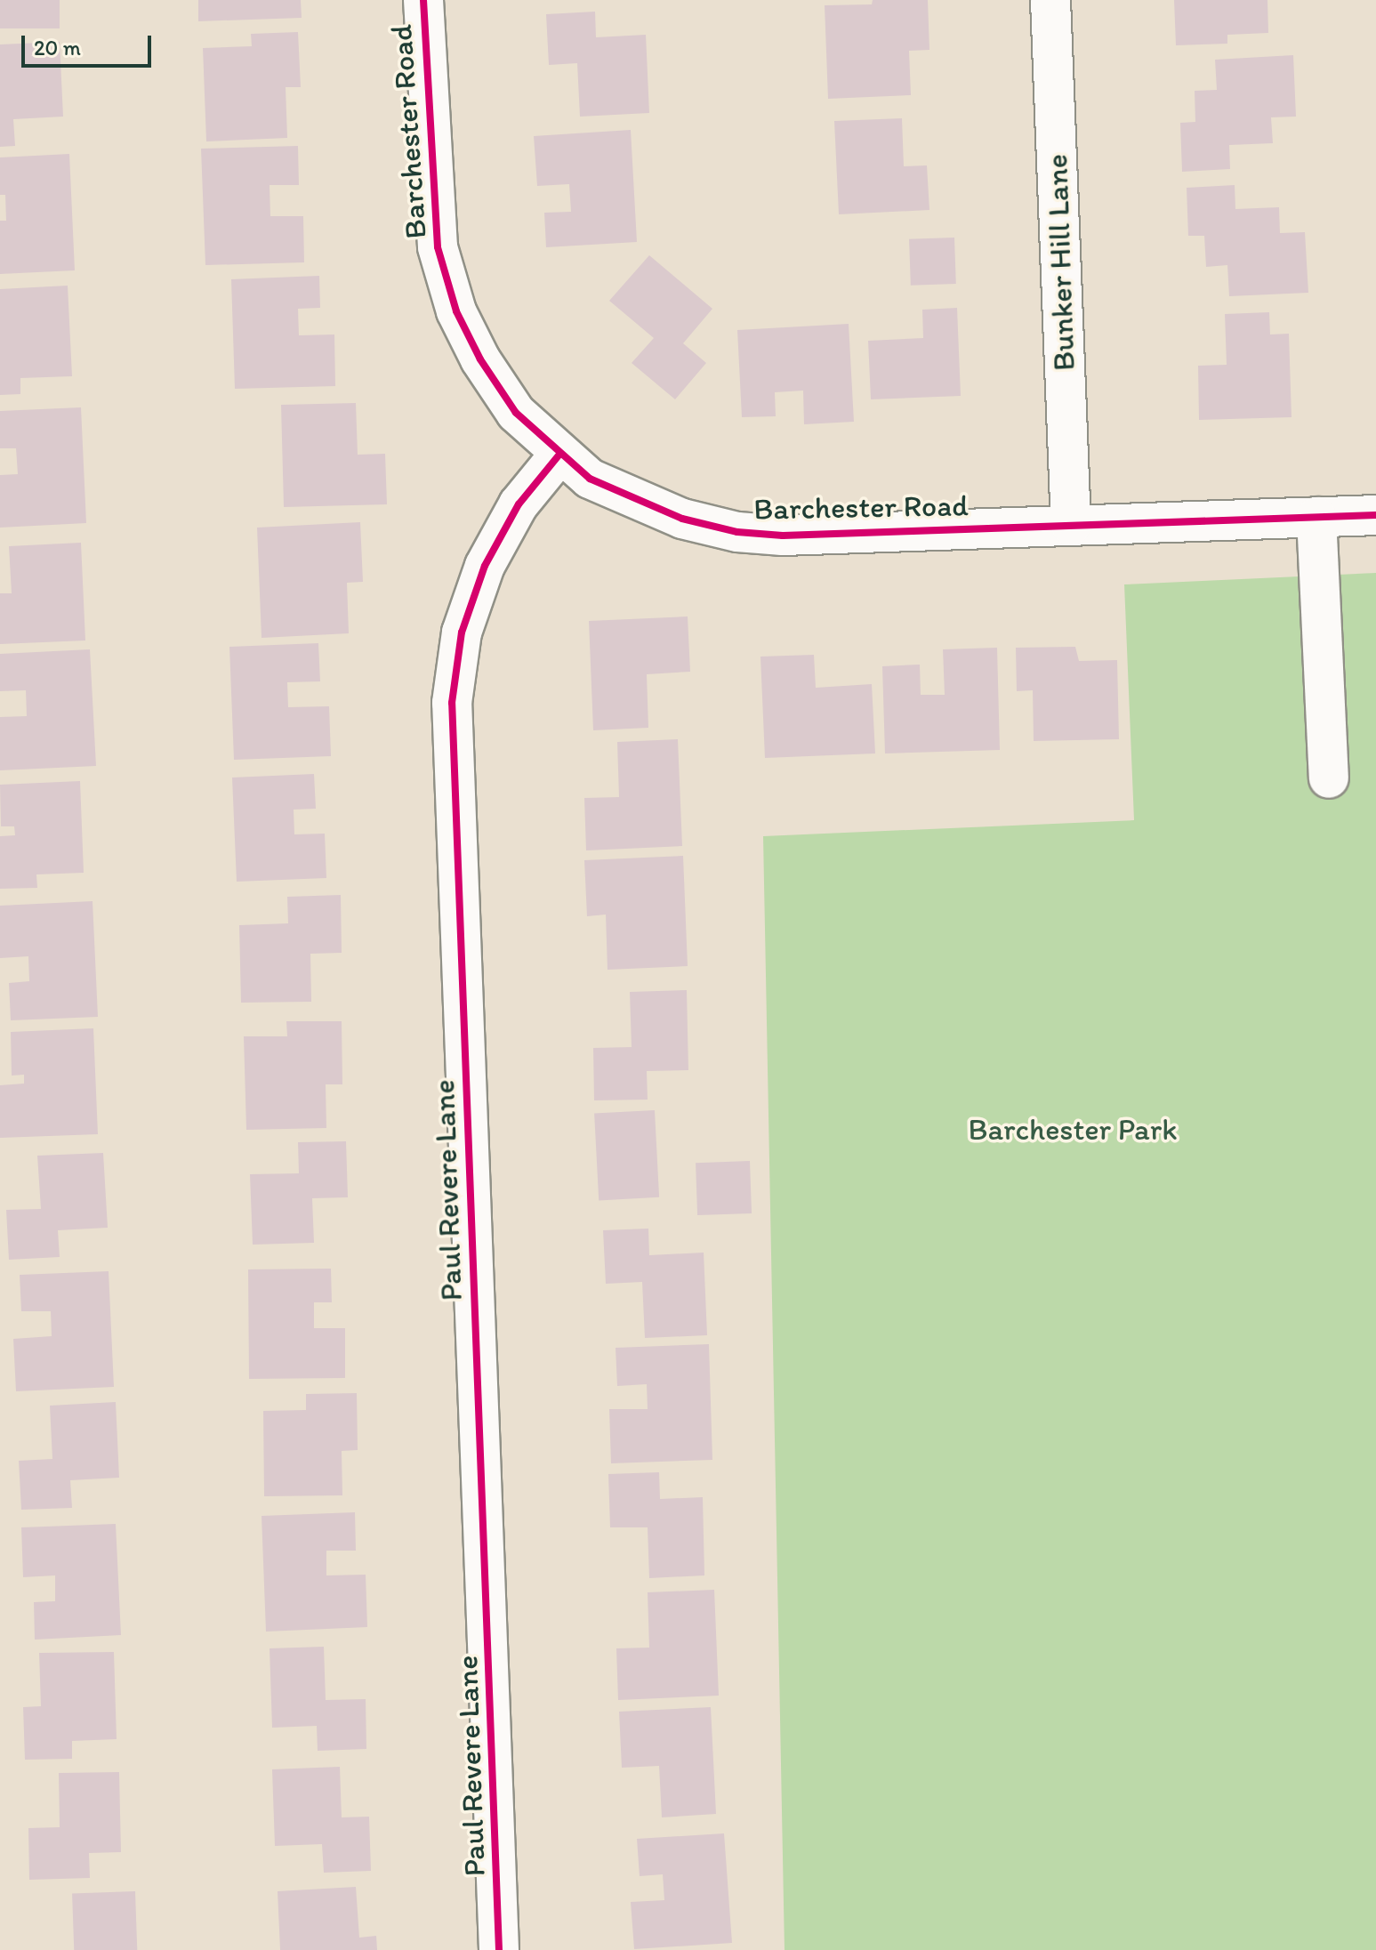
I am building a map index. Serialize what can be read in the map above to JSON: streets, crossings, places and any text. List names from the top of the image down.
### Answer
{
  "streets": {
    "street": ["Barchester Road", "Bunker Hill Lane", "Paul Revere Lane"]
  },
  "crossings": [
    ["Barchester Road", "Bunker Hill Lane"],
    ["Barchester Road", "Paul Revere Lane"]
  ],
  "parks": ["Barchester Park"],
  "scale_bar": "20 m"
}
